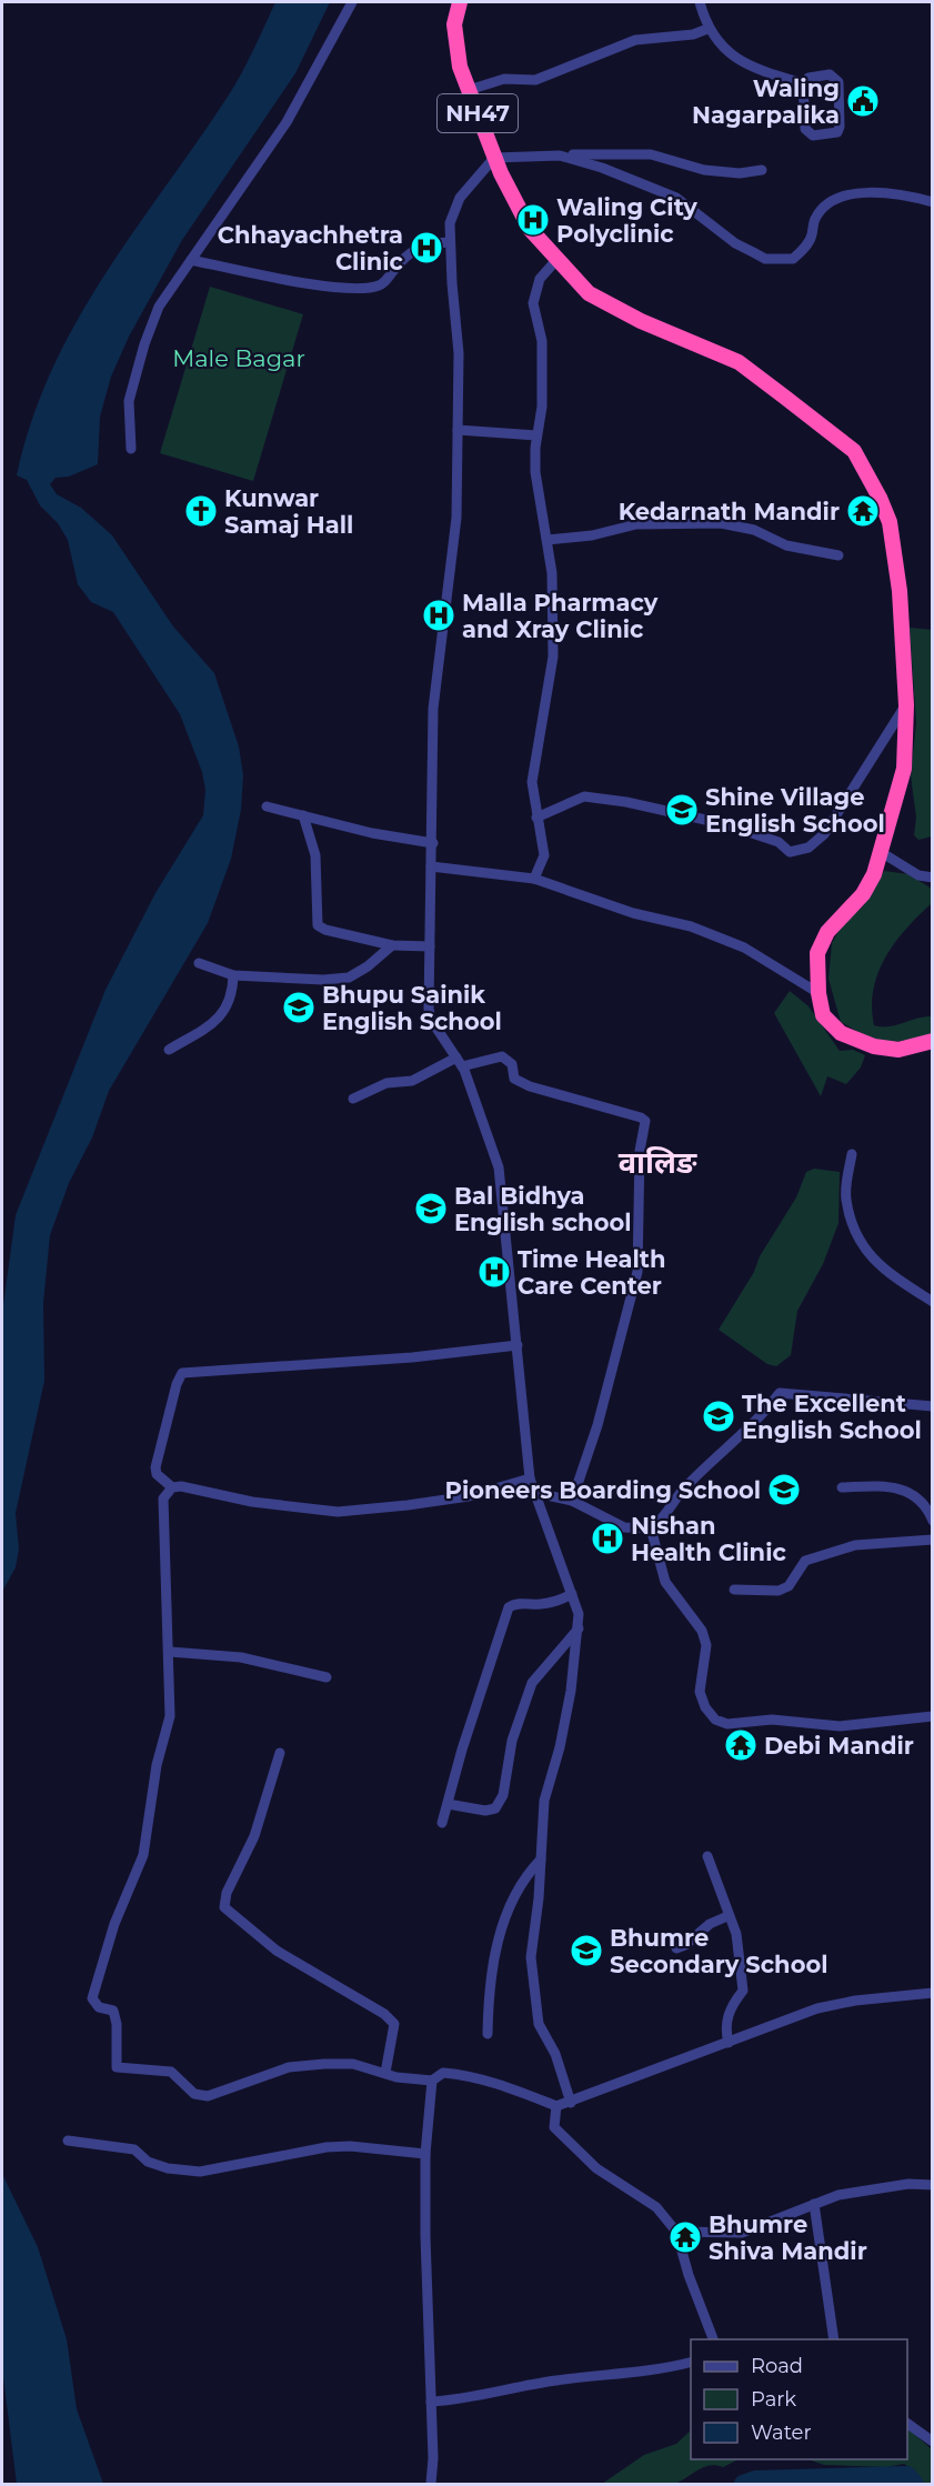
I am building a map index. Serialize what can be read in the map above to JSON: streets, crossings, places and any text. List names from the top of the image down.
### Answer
{
  "streets": {
    "highway": ["NH47"]
  },
  "districts": ["वालिङ"],
  "parks": ["Male Bagar"],
  "places": {
    "public building": ["Waling Nagarpalika"],
    "hospital": [
      "Waling City Polyclinic",
      "Chhayachhetra Clinic",
      "Malla Pharmacy and Xray Clinic",
      "Time Health Care Center",
      "Nishan Health Clinic"
    ],
    "church": ["Kunwar Samaj Hall"],
    "temple": ["Kedarnath Mandir", "Debi Mandir", "Bhumre Shiva Mandir"],
    "school or university": [
      "Shine Village English School",
      "Bhupu Sainik English School",
      "Bal Bidhya English school",
      "The Excellent English School",
      "Pioneers Boarding School",
      "Bhumre Secondary School"
    ]
  },
  "legend": ["Road", "Park", "Water"]
}
